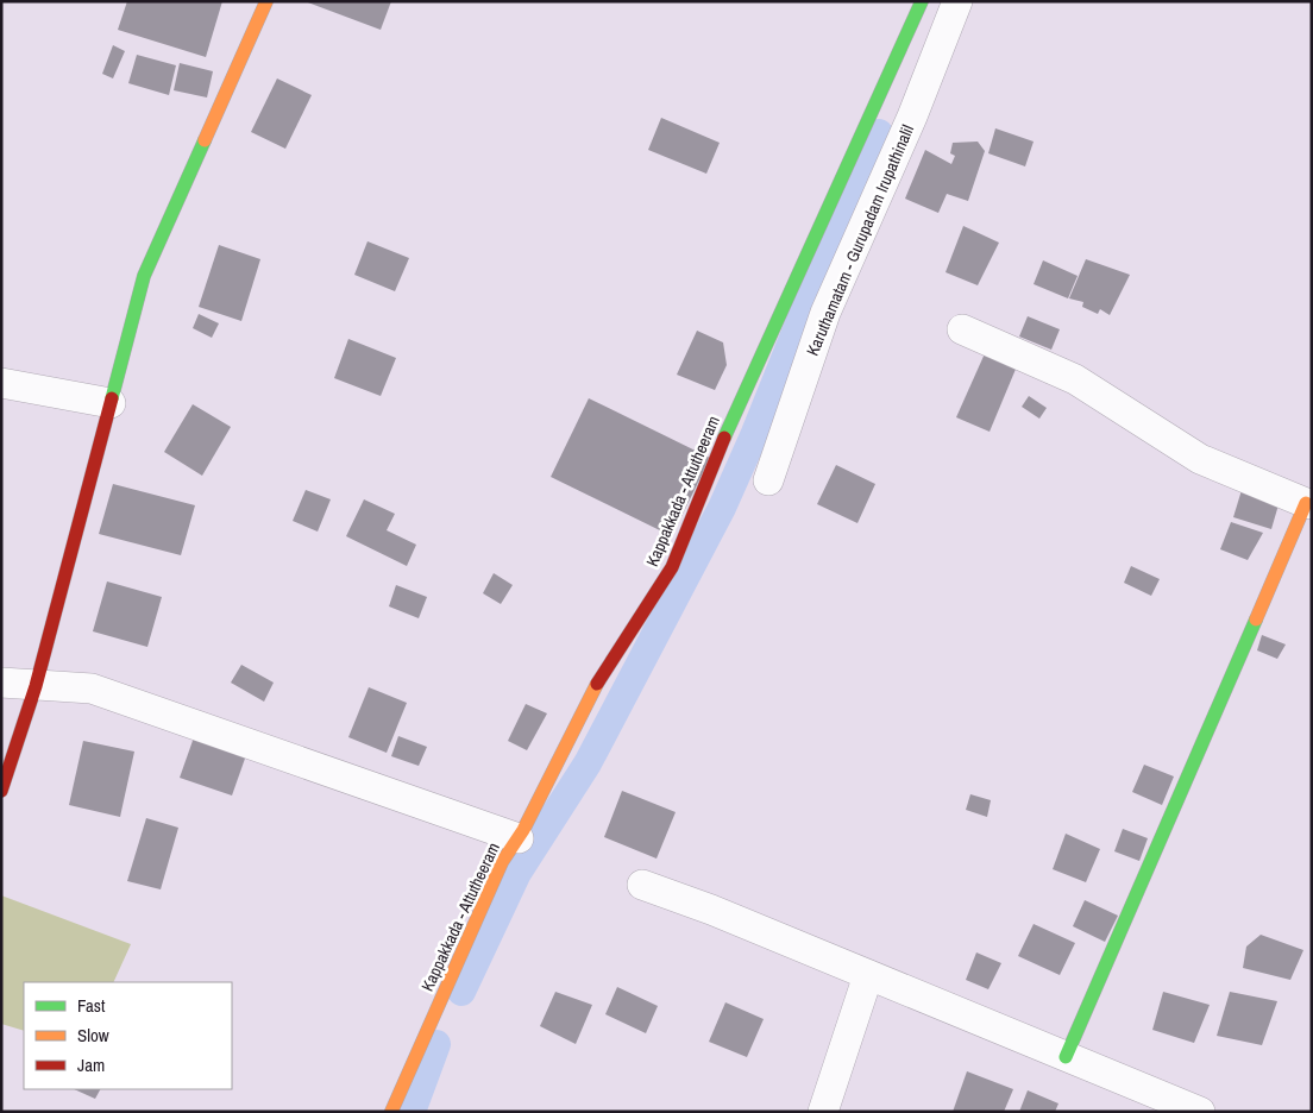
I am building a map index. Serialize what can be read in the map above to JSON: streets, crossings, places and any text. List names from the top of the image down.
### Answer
{
  "streets": {
    "street": ["Karuthamatam - Gurupadam Irupathinalil", "Kappakkada - Attutheeram"]
  },
  "legend": ["Fast", "Slow", "Jam"]
}
